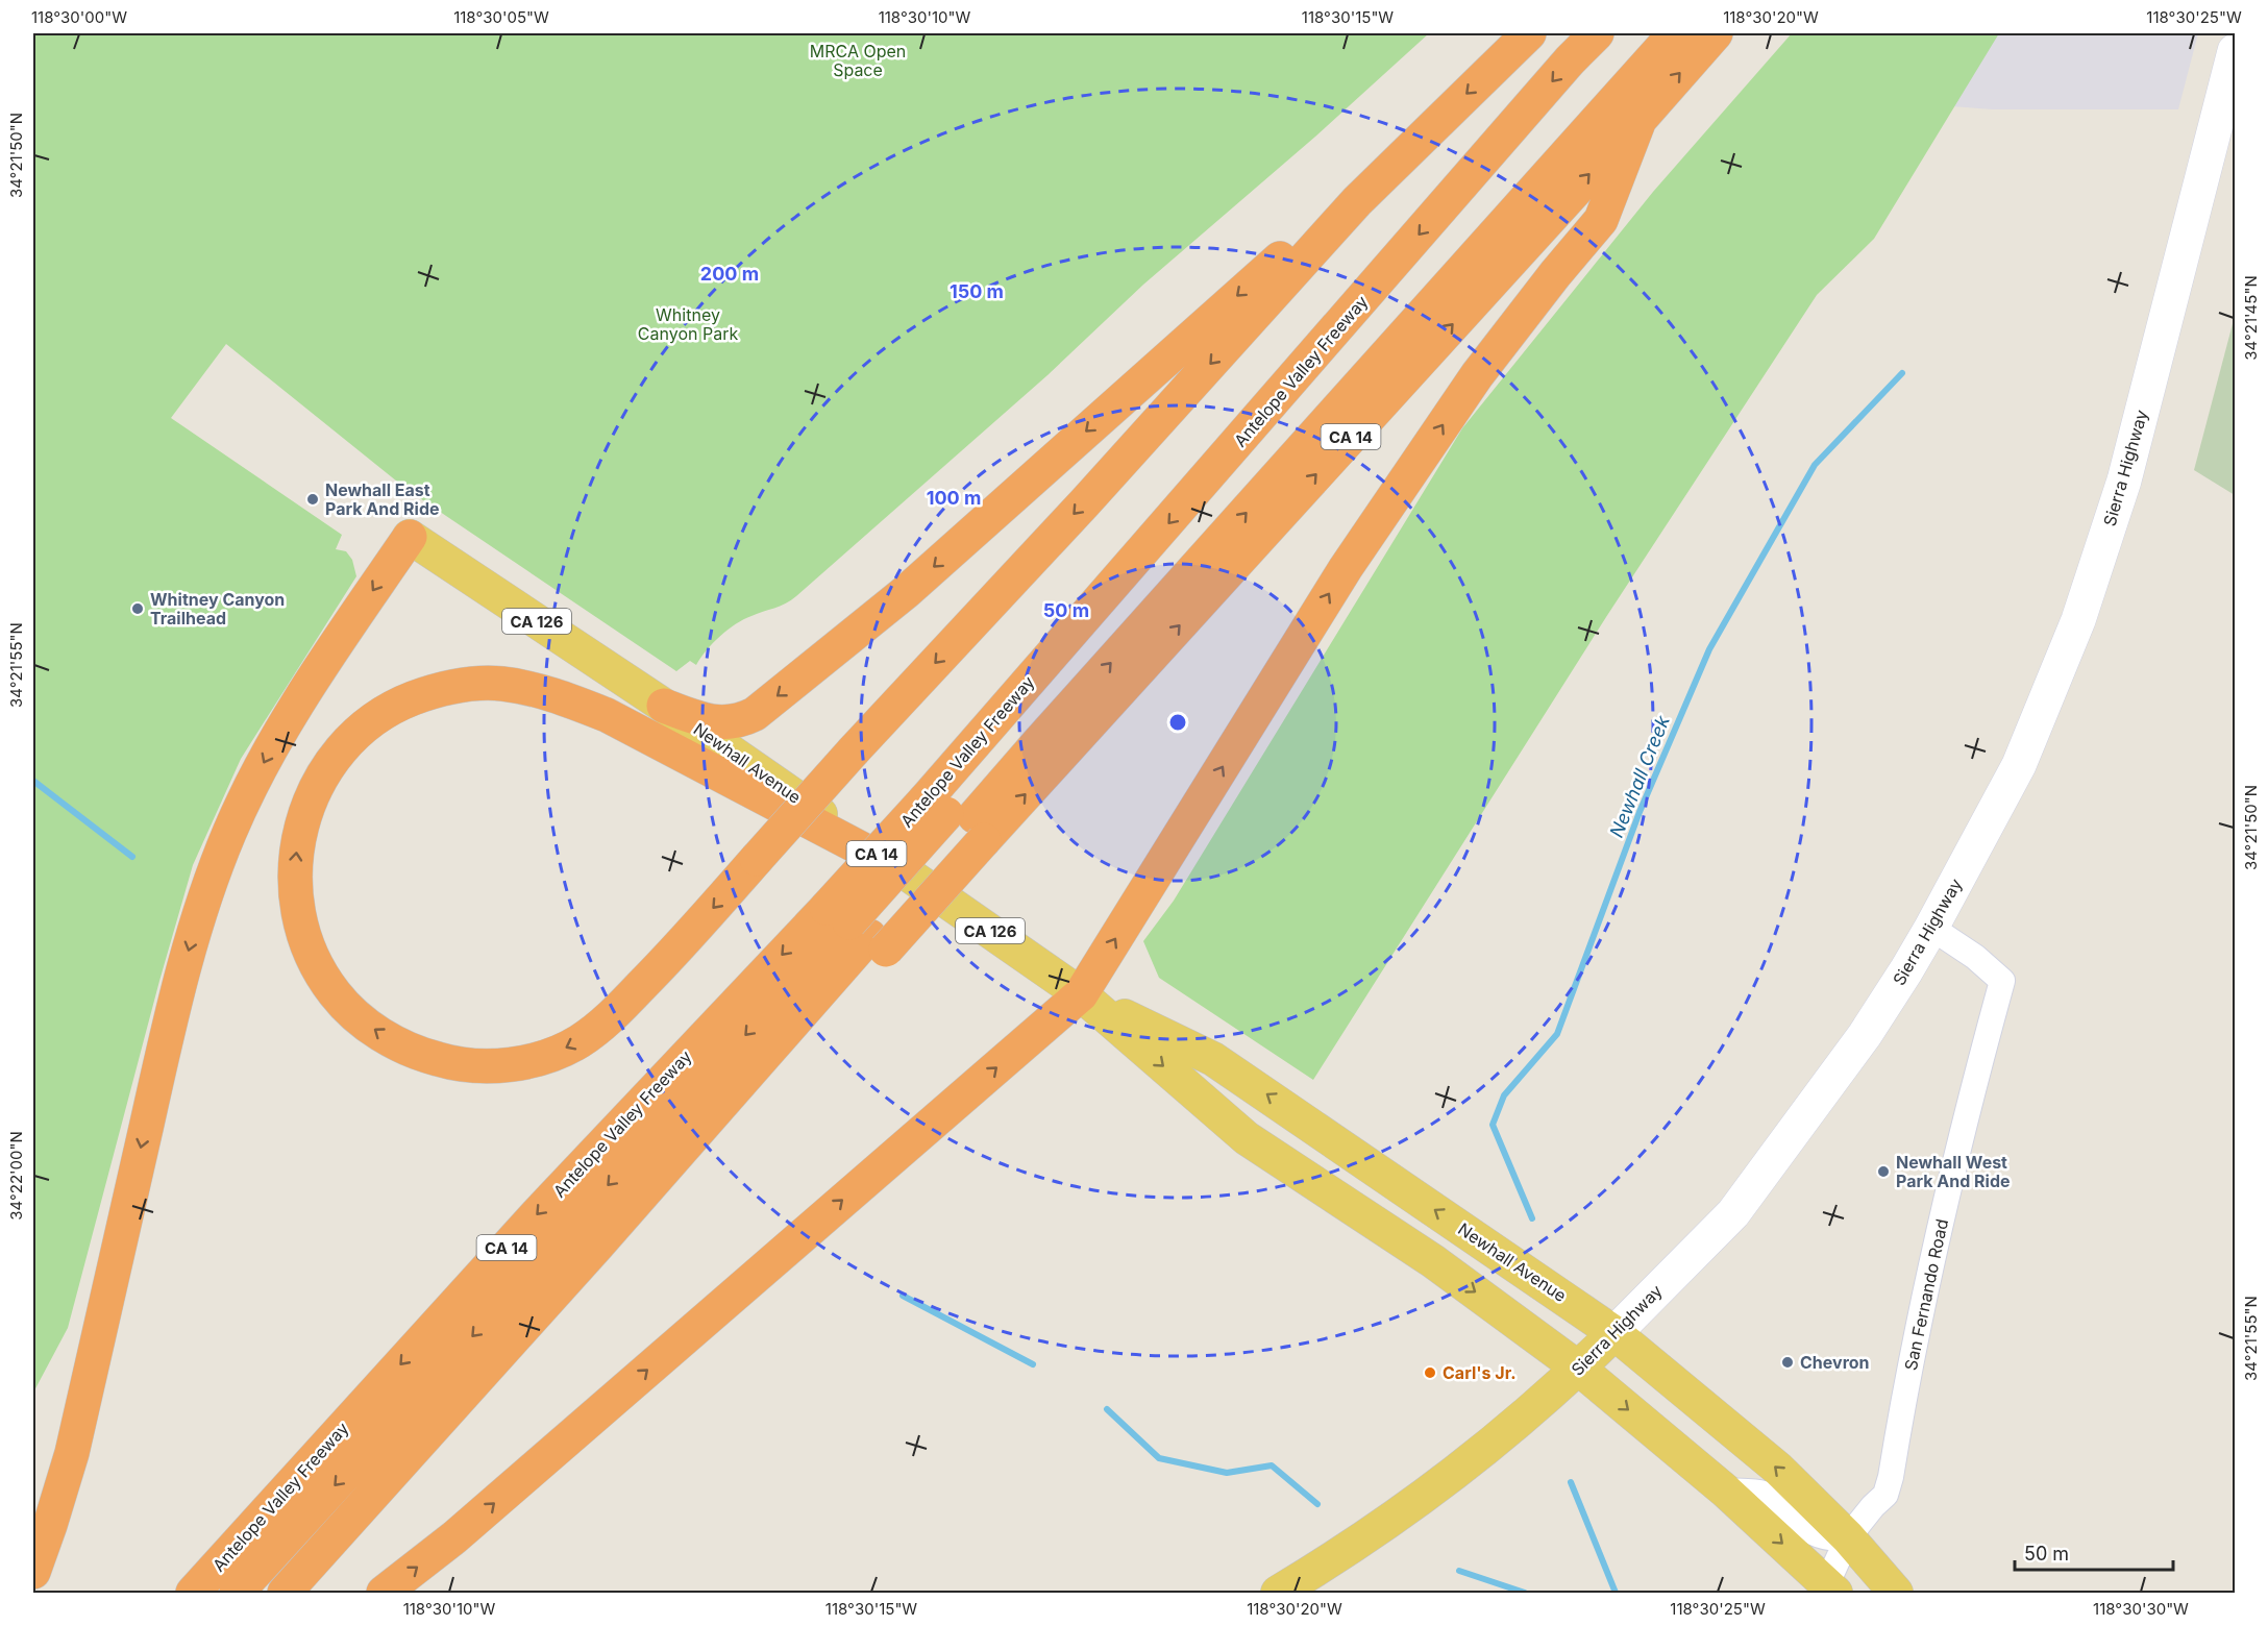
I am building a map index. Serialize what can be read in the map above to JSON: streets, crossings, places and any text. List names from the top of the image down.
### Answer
{
  "streets": {
    "highway": ["Antelope Valley Freeway", "CA 14"],
    "main road": ["Sierra Highway", "CA 126", "Newhall Avenue"],
    "street": ["San Fernando Road"]
  },
  "crossings": [
    ["Sierra Highway", "Newhall Avenue"],
    ["Sierra Highway", "San Fernando Road"],
    ["Newhall Avenue", "San Fernando Road"]
  ],
  "water": ["Newhall Creek"],
  "parks": ["MRCA Open Space", "Whitney Canyon Park"],
  "places": [
    "Newhall East Park And Ride",
    "Whitney Canyon Trailhead",
    "Newhall West Park And Ride",
    "Chevron",
    "Carl's Jr."
  ],
  "scale_bar": "50 m",
  "coordinates": [
    "118°30'00\"W",
    "118°30'05\"W",
    "118°30'10\"W",
    "118°30'15\"W",
    "118°30'20\"W",
    "118°30'25\"W",
    "34°21'50\"N",
    "34°21'45\"N",
    "34°21'55\"N",
    "34°22'00\"N",
    "118°30'30\"W"
  ],
  "rings": [
    "200 m",
    "150 m",
    "100 m",
    "50 m"
  ]
}
